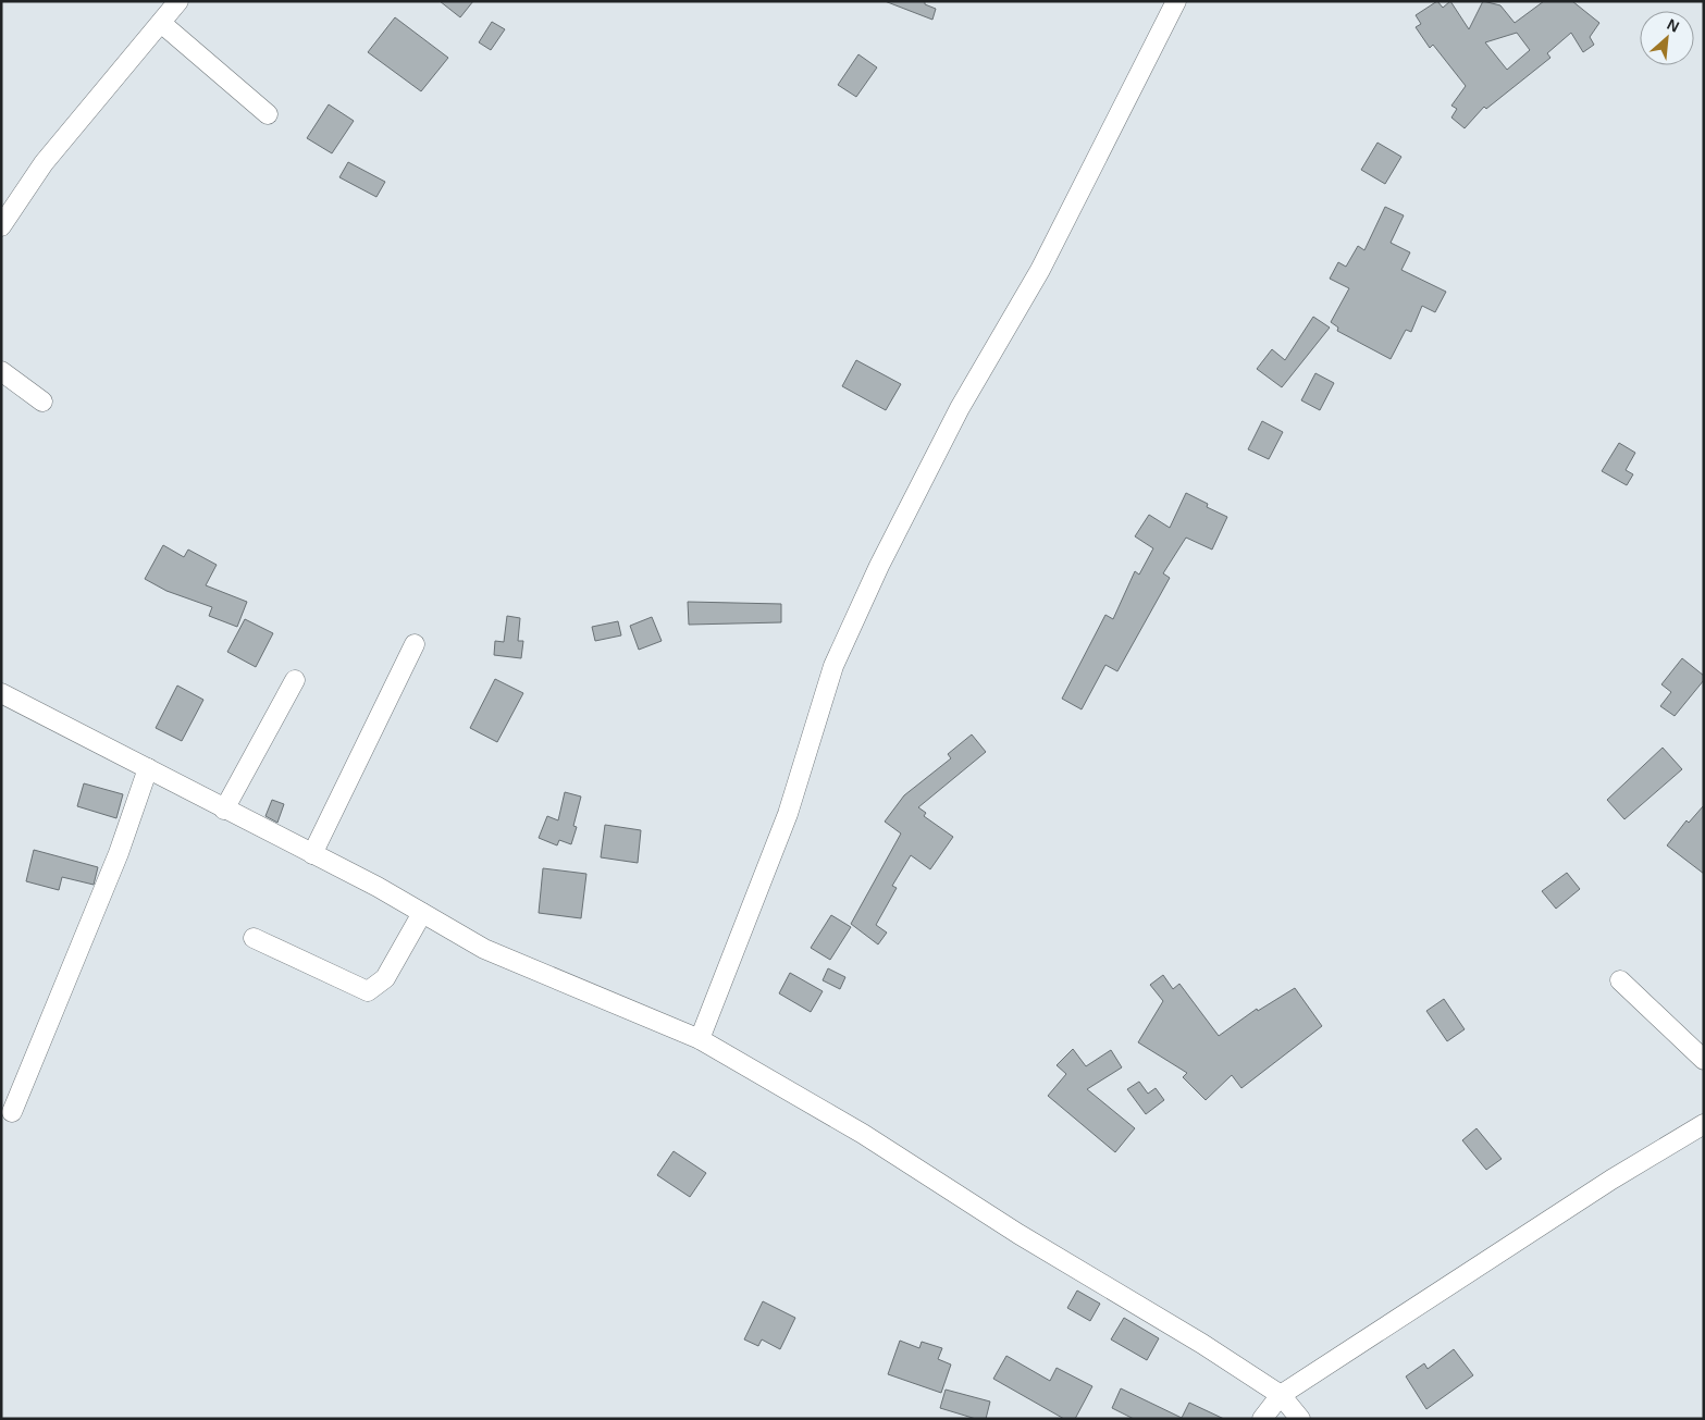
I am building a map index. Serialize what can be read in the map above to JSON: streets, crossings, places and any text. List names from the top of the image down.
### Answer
{
  "north": "top right"
}
